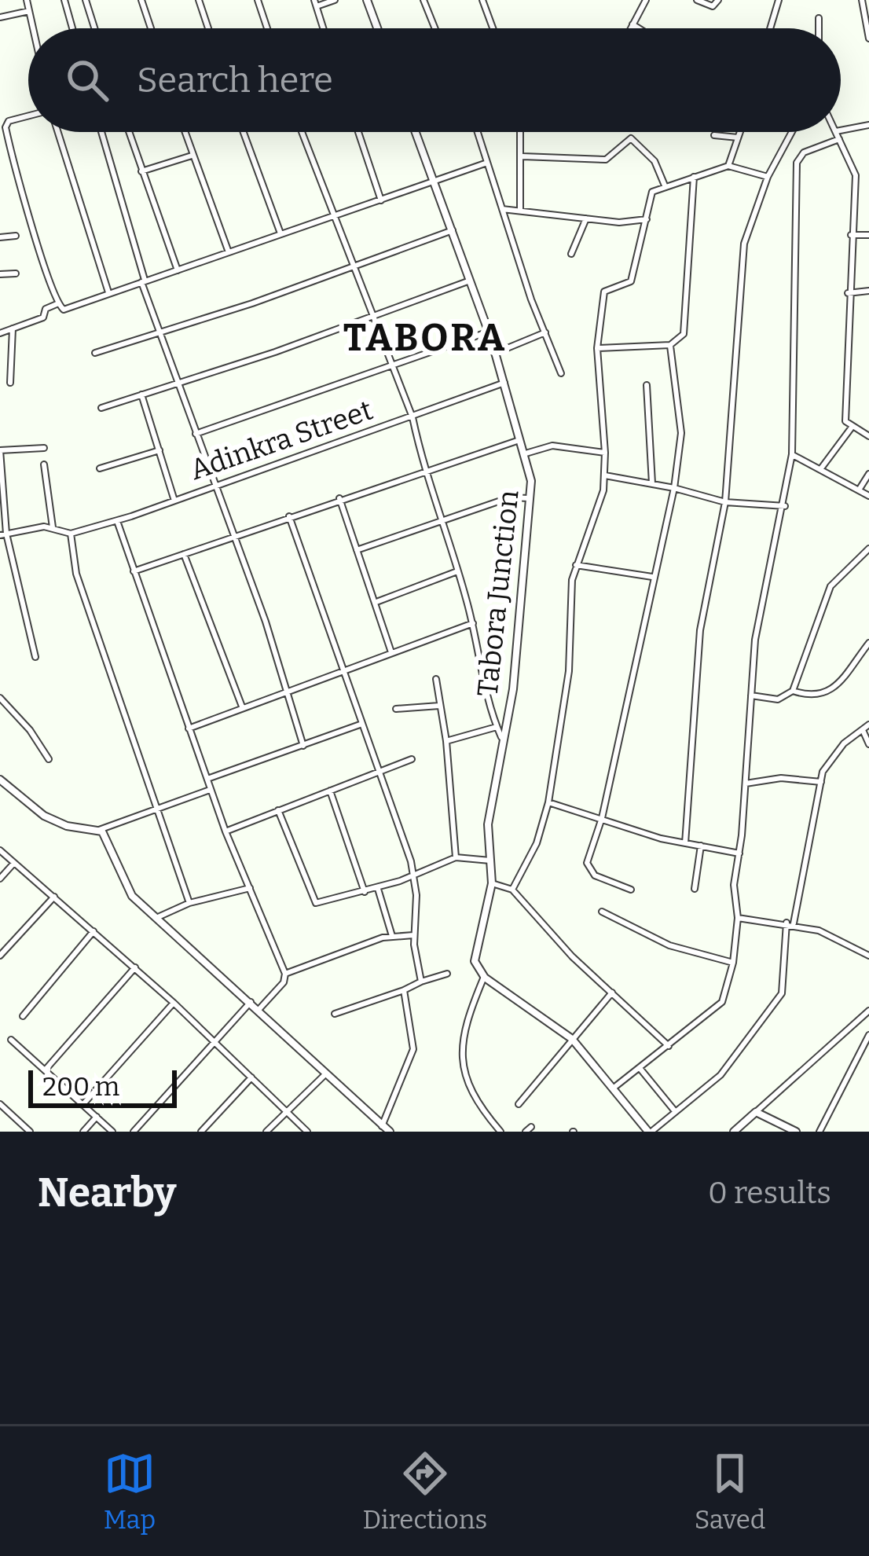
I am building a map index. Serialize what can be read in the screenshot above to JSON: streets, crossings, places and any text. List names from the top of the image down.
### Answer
{
  "streets": {
    "street": ["Adinkra Street", "Tabora Junction"]
  },
  "crossings": [
    ["Adinkra Street", "Tabora Junction"]
  ],
  "districts": ["TABORA"],
  "scale_bar": "200 m",
  "page": {
    "search": "Search here",
    "scale": "200 m",
    "heading": ["Nearby", "0 results"],
    "nav": ["Map", "Directions", "Saved"]
  }
}
